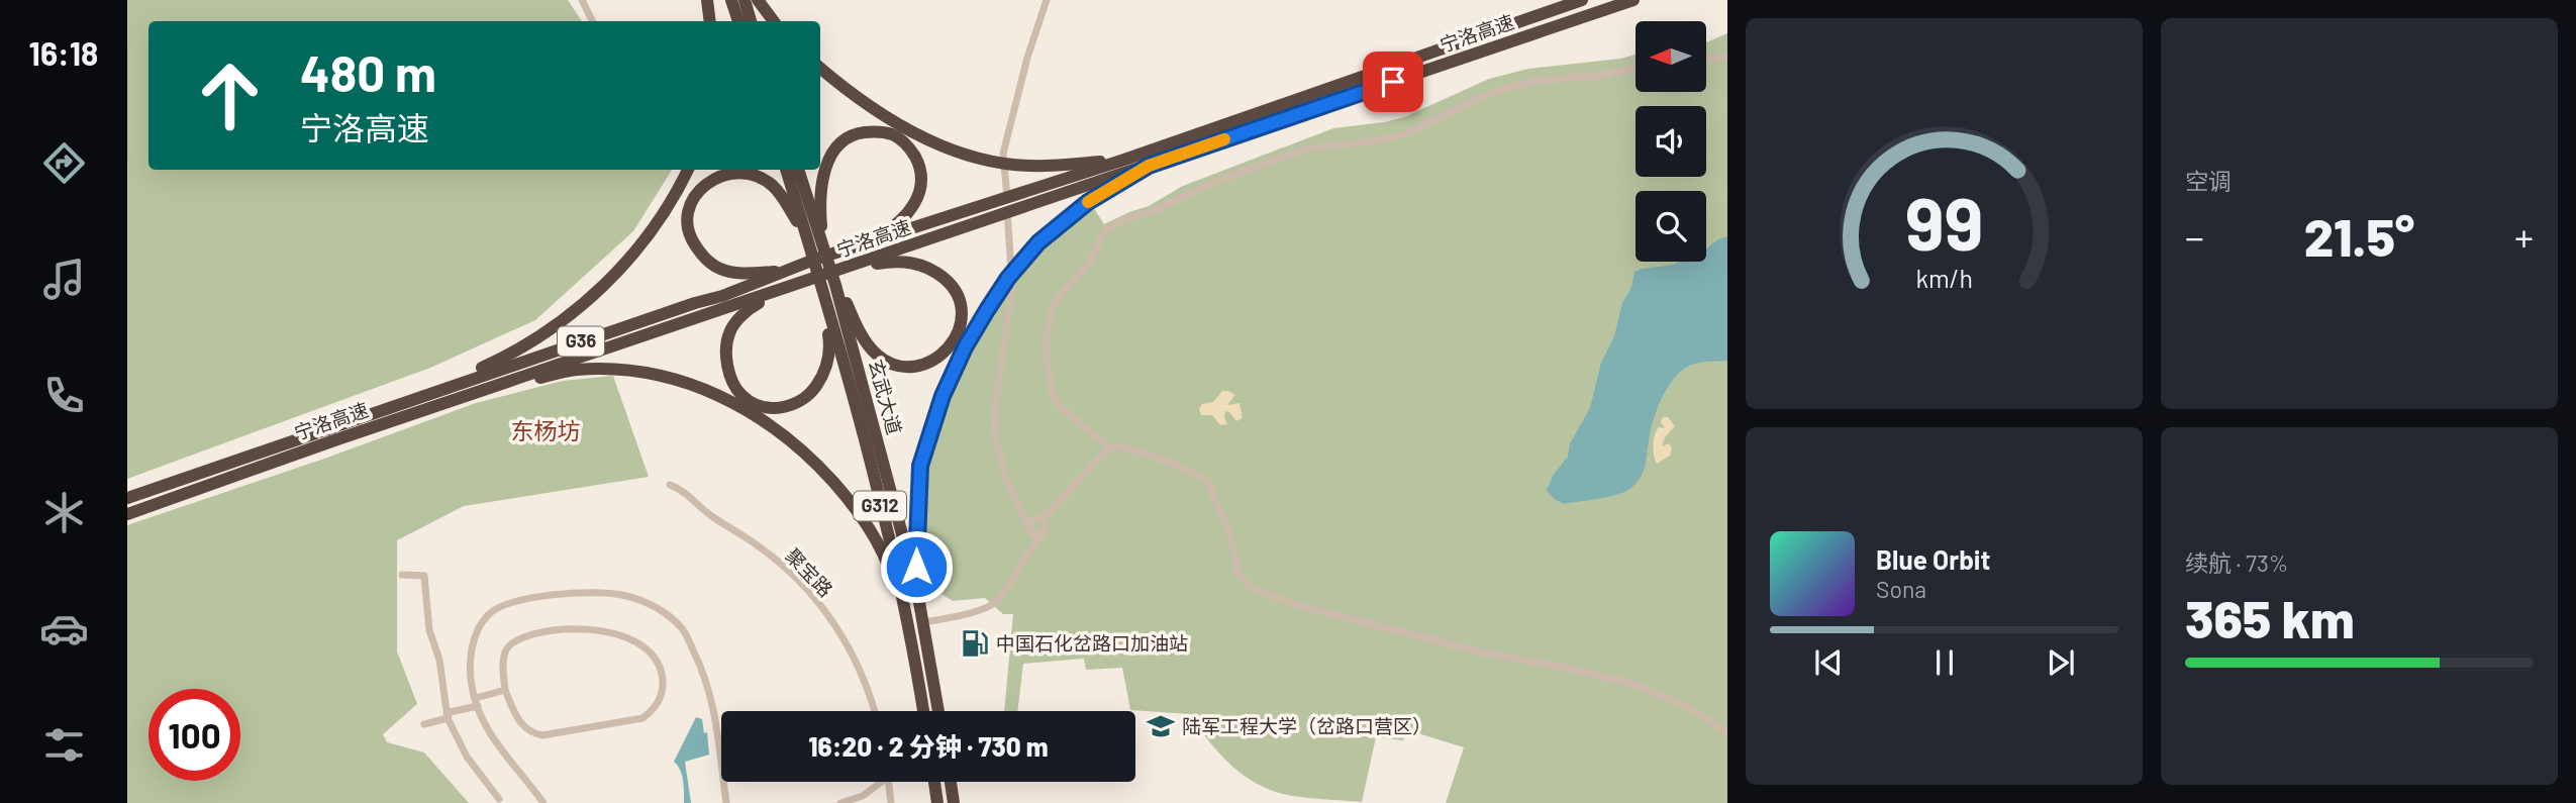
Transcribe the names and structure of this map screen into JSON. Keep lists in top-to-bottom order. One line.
{"streets":{"highway":["宁洛高速","G36","玄武大道","G312"],"street":["聚宝路"]},"districts":["东杨坊"],"places":{"fuel station":["中国石化岔路口加油站"],"school or university":["陆军工程大学（岔路口营区）"]},"north":"left","page":{"tabs":"16:18","tile":["空调",["续航 · 73%","365 km"]],"turn":["480 m","宁洛高速"],"heat":["−","21.5°","+"],"song":["Blue Orbit","Sona"],"limit":"100","trip":"16:20 · 2 分钟 · 730 m","gauge":["99","km/h"]}}
